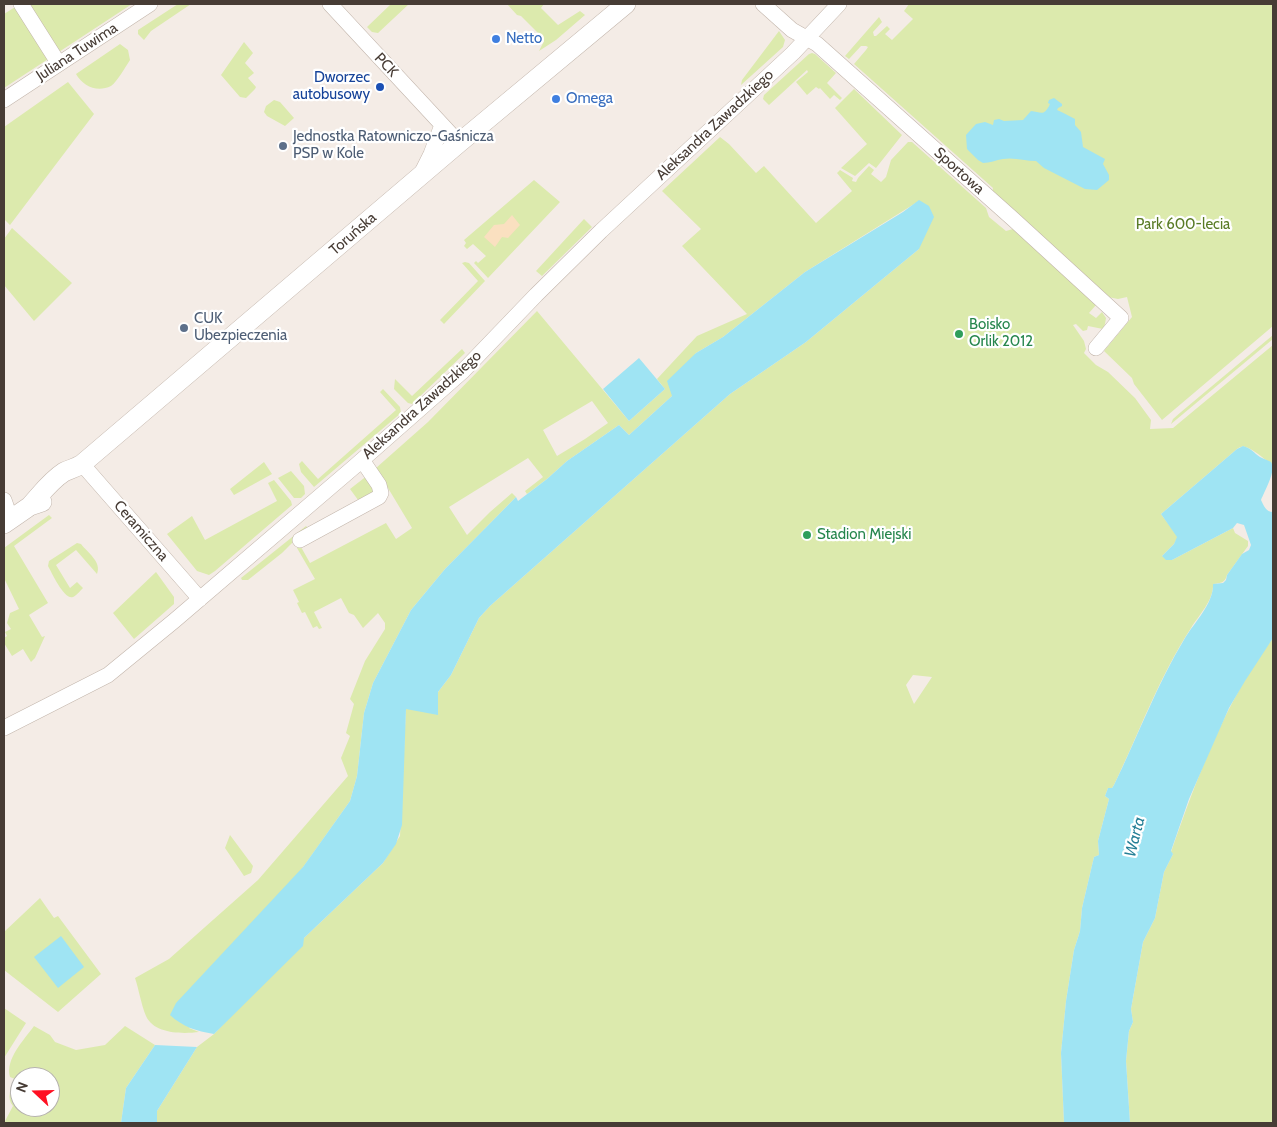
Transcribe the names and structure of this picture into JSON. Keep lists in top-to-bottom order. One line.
{"streets":{"street":["Juliana Tuwima","PCK","Aleksandra Zawadzkiego","Sportowa","Toruńska","Ceramiczna"]},"crossings":[["PCK","Toruńska"],["Aleksandra Zawadzkiego","Sportowa"],["Aleksandra Zawadzkiego","Ceramiczna"],["Toruńska","Ceramiczna"]],"water":["Warta"],"parks":["Park 600-lecia"],"places":["Netto","Dworzec autobusowy","Omega","Jednostka Ratowniczo-Gaśnicza PSP w Kole","CUK Ubezpieczenia","Boisko Orlik 2012","Stadion Miejski"],"north":"left"}
